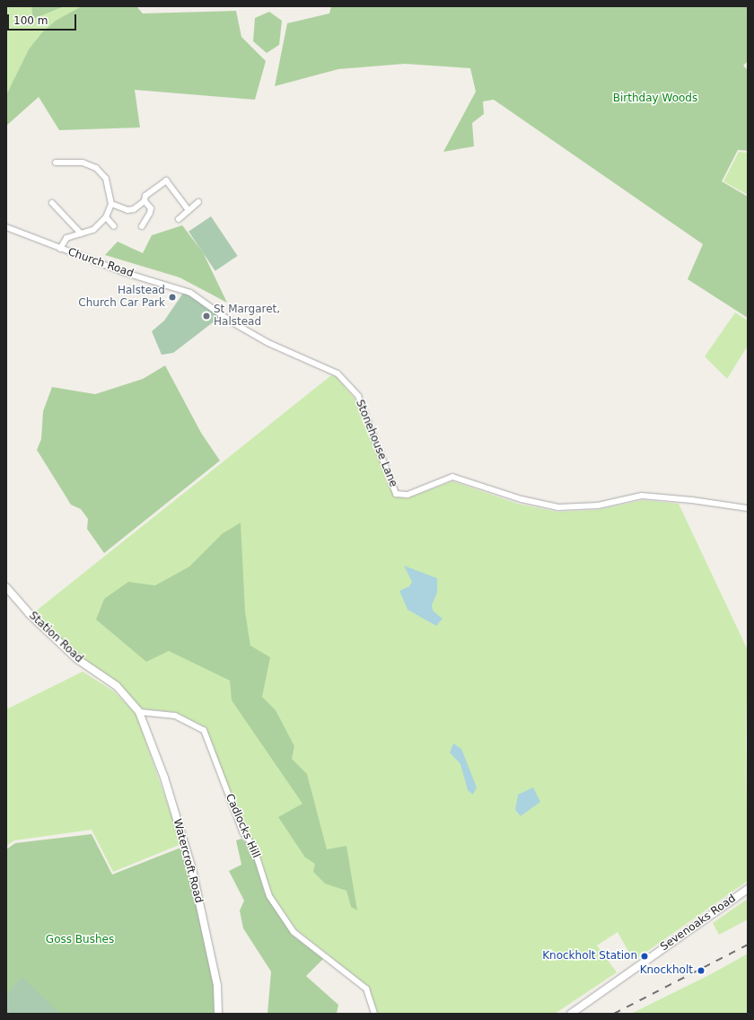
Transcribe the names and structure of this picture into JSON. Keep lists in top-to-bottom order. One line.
{"streets":{"street":["Church Road","Stonehouse Lane","Station Road","Cadlocks Hill","Watercroft Road","Sevenoaks Road"]},"crossings":[["Church Road","Stonehouse Lane"],["Station Road","Cadlocks Hill"],["Station Road","Watercroft Road"],["Cadlocks Hill","Watercroft Road"]],"parks":["Birthday Woods","Goss Bushes"],"places":["Halstead Church Car Park","St Margaret, Halstead","Knockholt Station","Knockholt"],"scale_bar":"100 m"}
